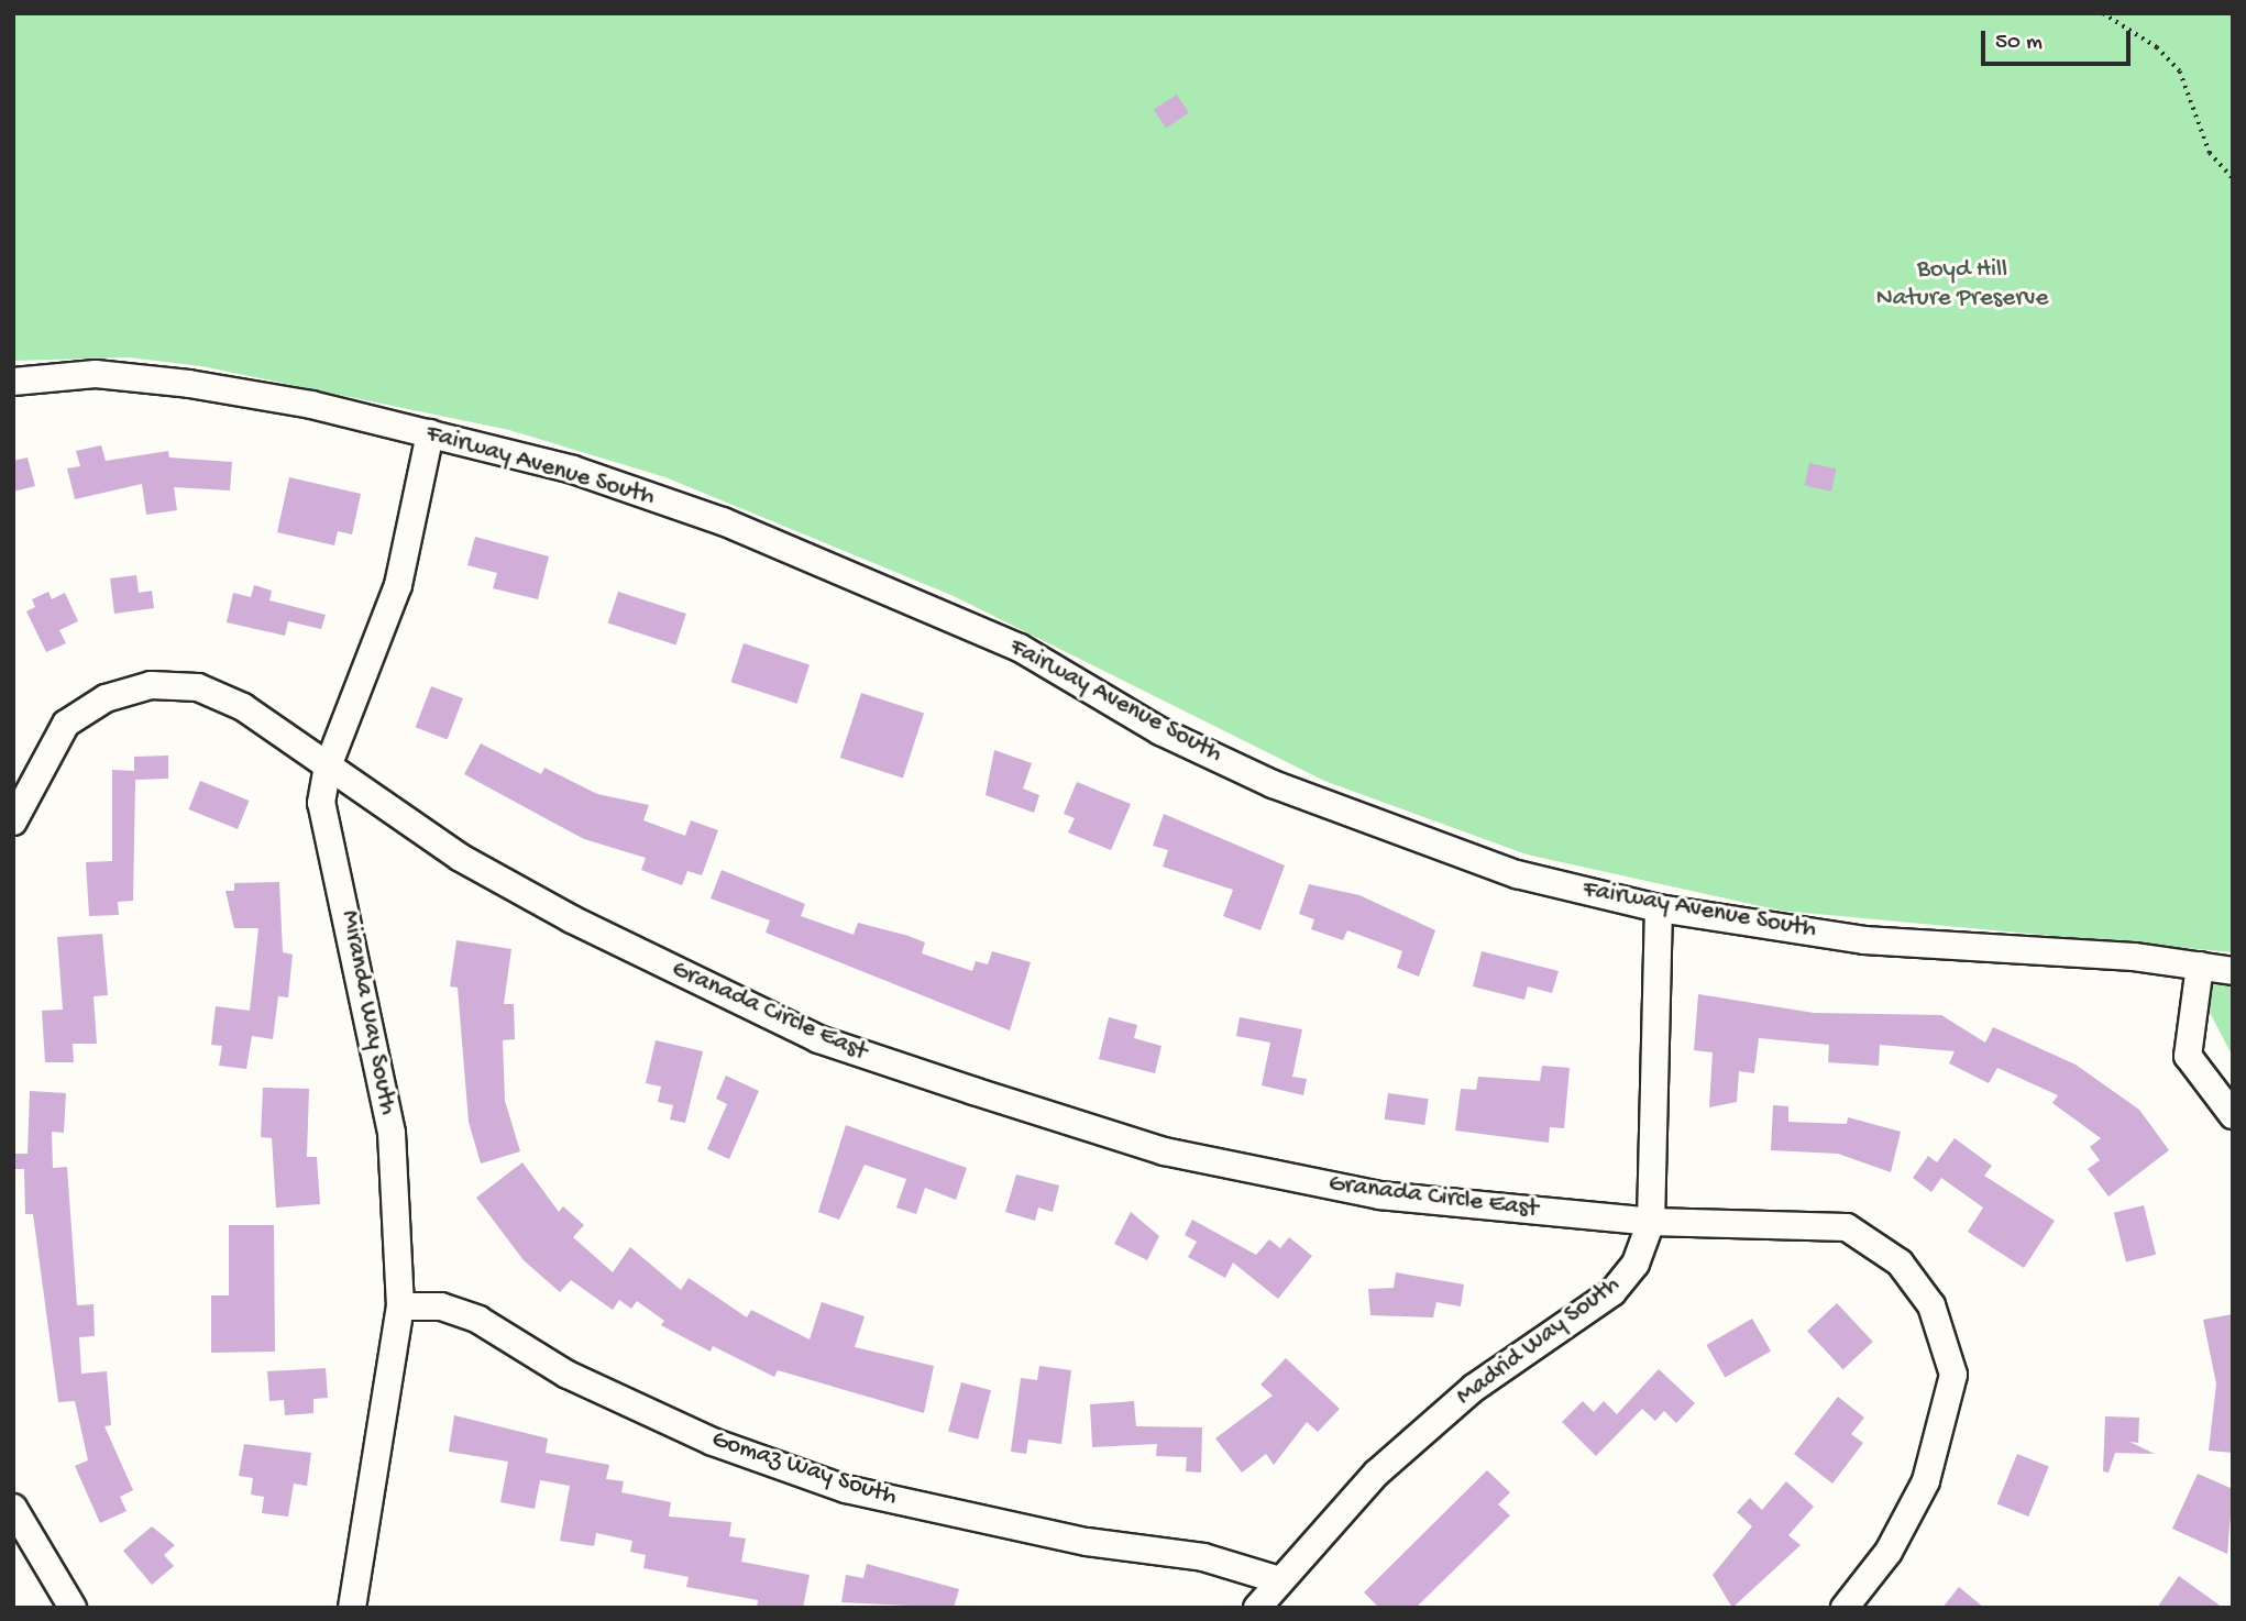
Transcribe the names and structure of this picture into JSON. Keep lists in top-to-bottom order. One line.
{"streets":{"street":["Fairway Avenue South","Granada Circle East","Miranda Way South","Madrid Way South","Gomaz Way South"]},"crossings":[["Fairway Avenue South","Miranda Way South"],["Fairway Avenue South","Madrid Way South"],["Granada Circle East","Miranda Way South"],["Granada Circle East","Madrid Way South"],["Miranda Way South","Gomaz Way South"],["Madrid Way South","Gomaz Way South"]],"parks":["Boyd Hill Nature Preserve"],"scale_bar":"50 m"}
